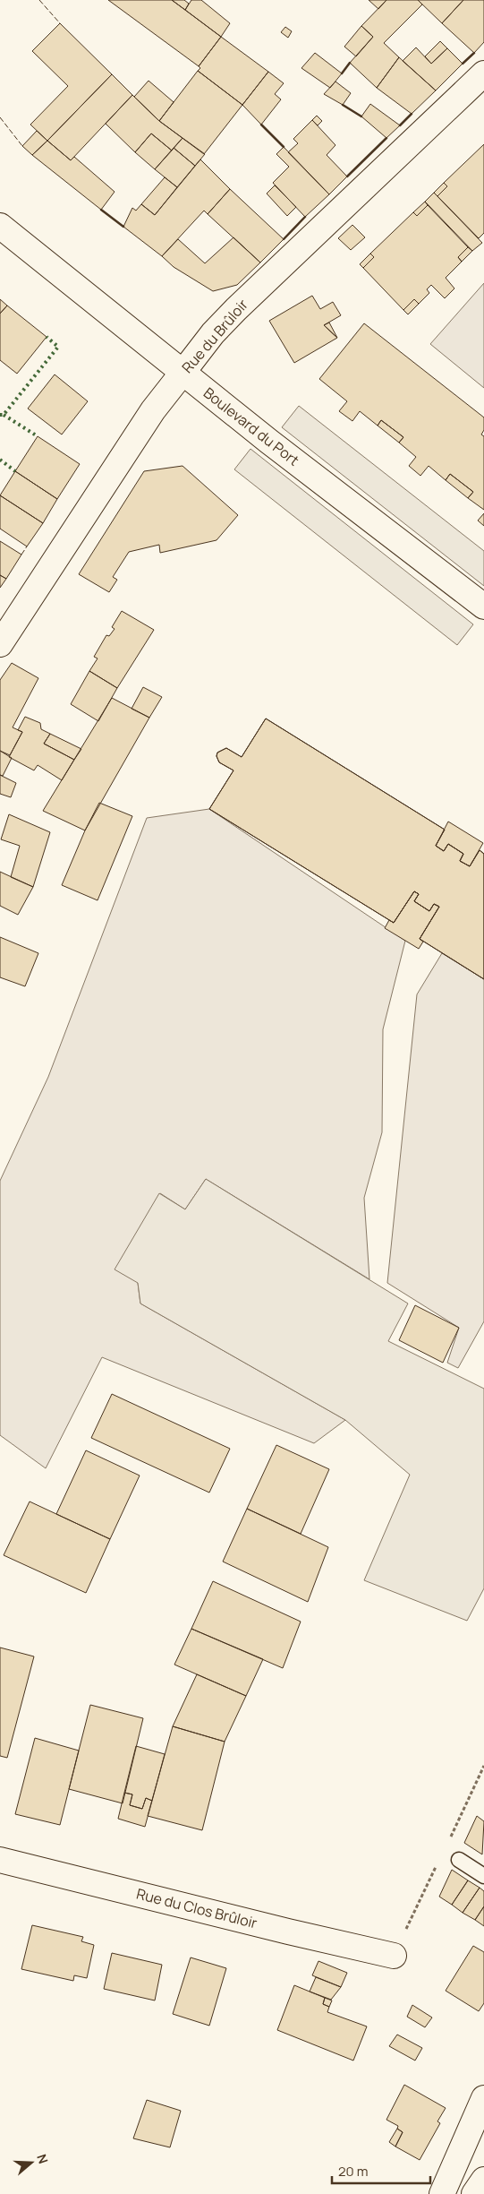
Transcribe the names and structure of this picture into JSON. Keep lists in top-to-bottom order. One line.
{"streets":{"street":["Rue du Brûloir","Boulevard du Port","Rue du Clos Brûloir"]},"crossings":[["Rue du Brûloir","Boulevard du Port"]],"scale_bar":"20 m","north":"right"}
